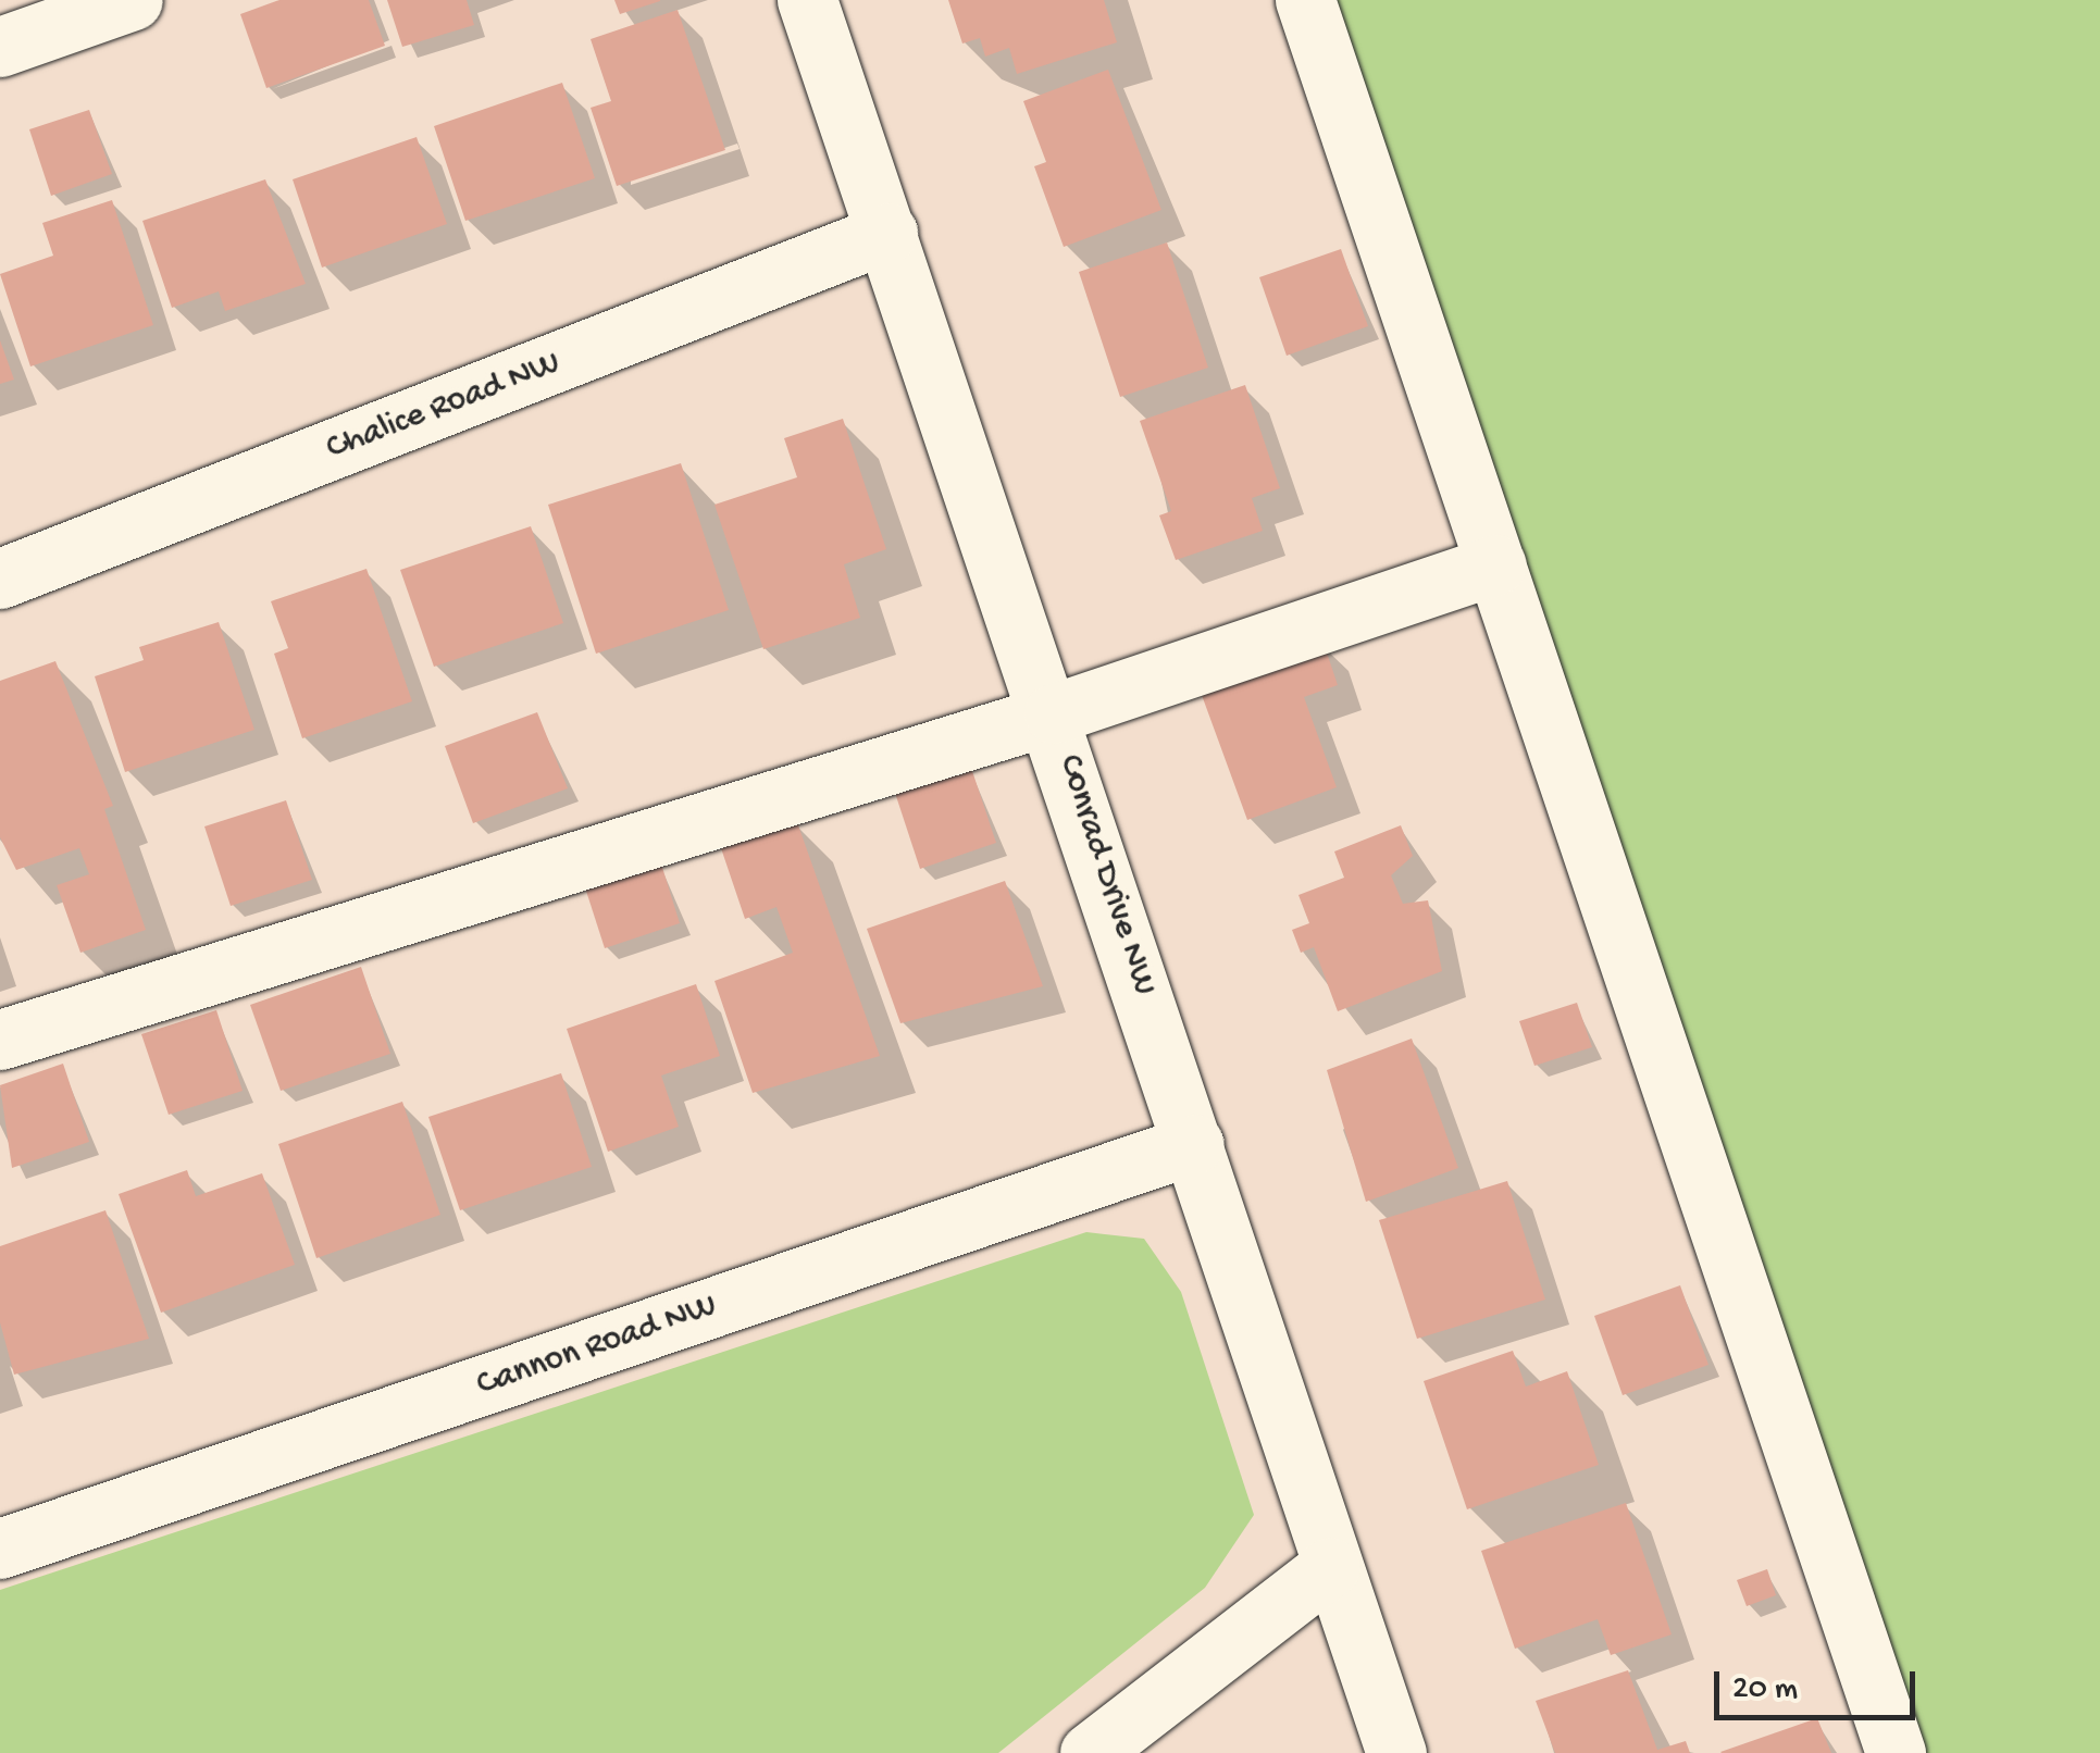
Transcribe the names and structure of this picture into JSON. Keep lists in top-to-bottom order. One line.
{"streets":{"street":["Chalice Road NW","Conrad Drive NW","Cannon Road NW"]},"crossings":[["Chalice Road NW","Conrad Drive NW"],["Conrad Drive NW","Cannon Road NW"]],"scale_bar":"20 m"}
